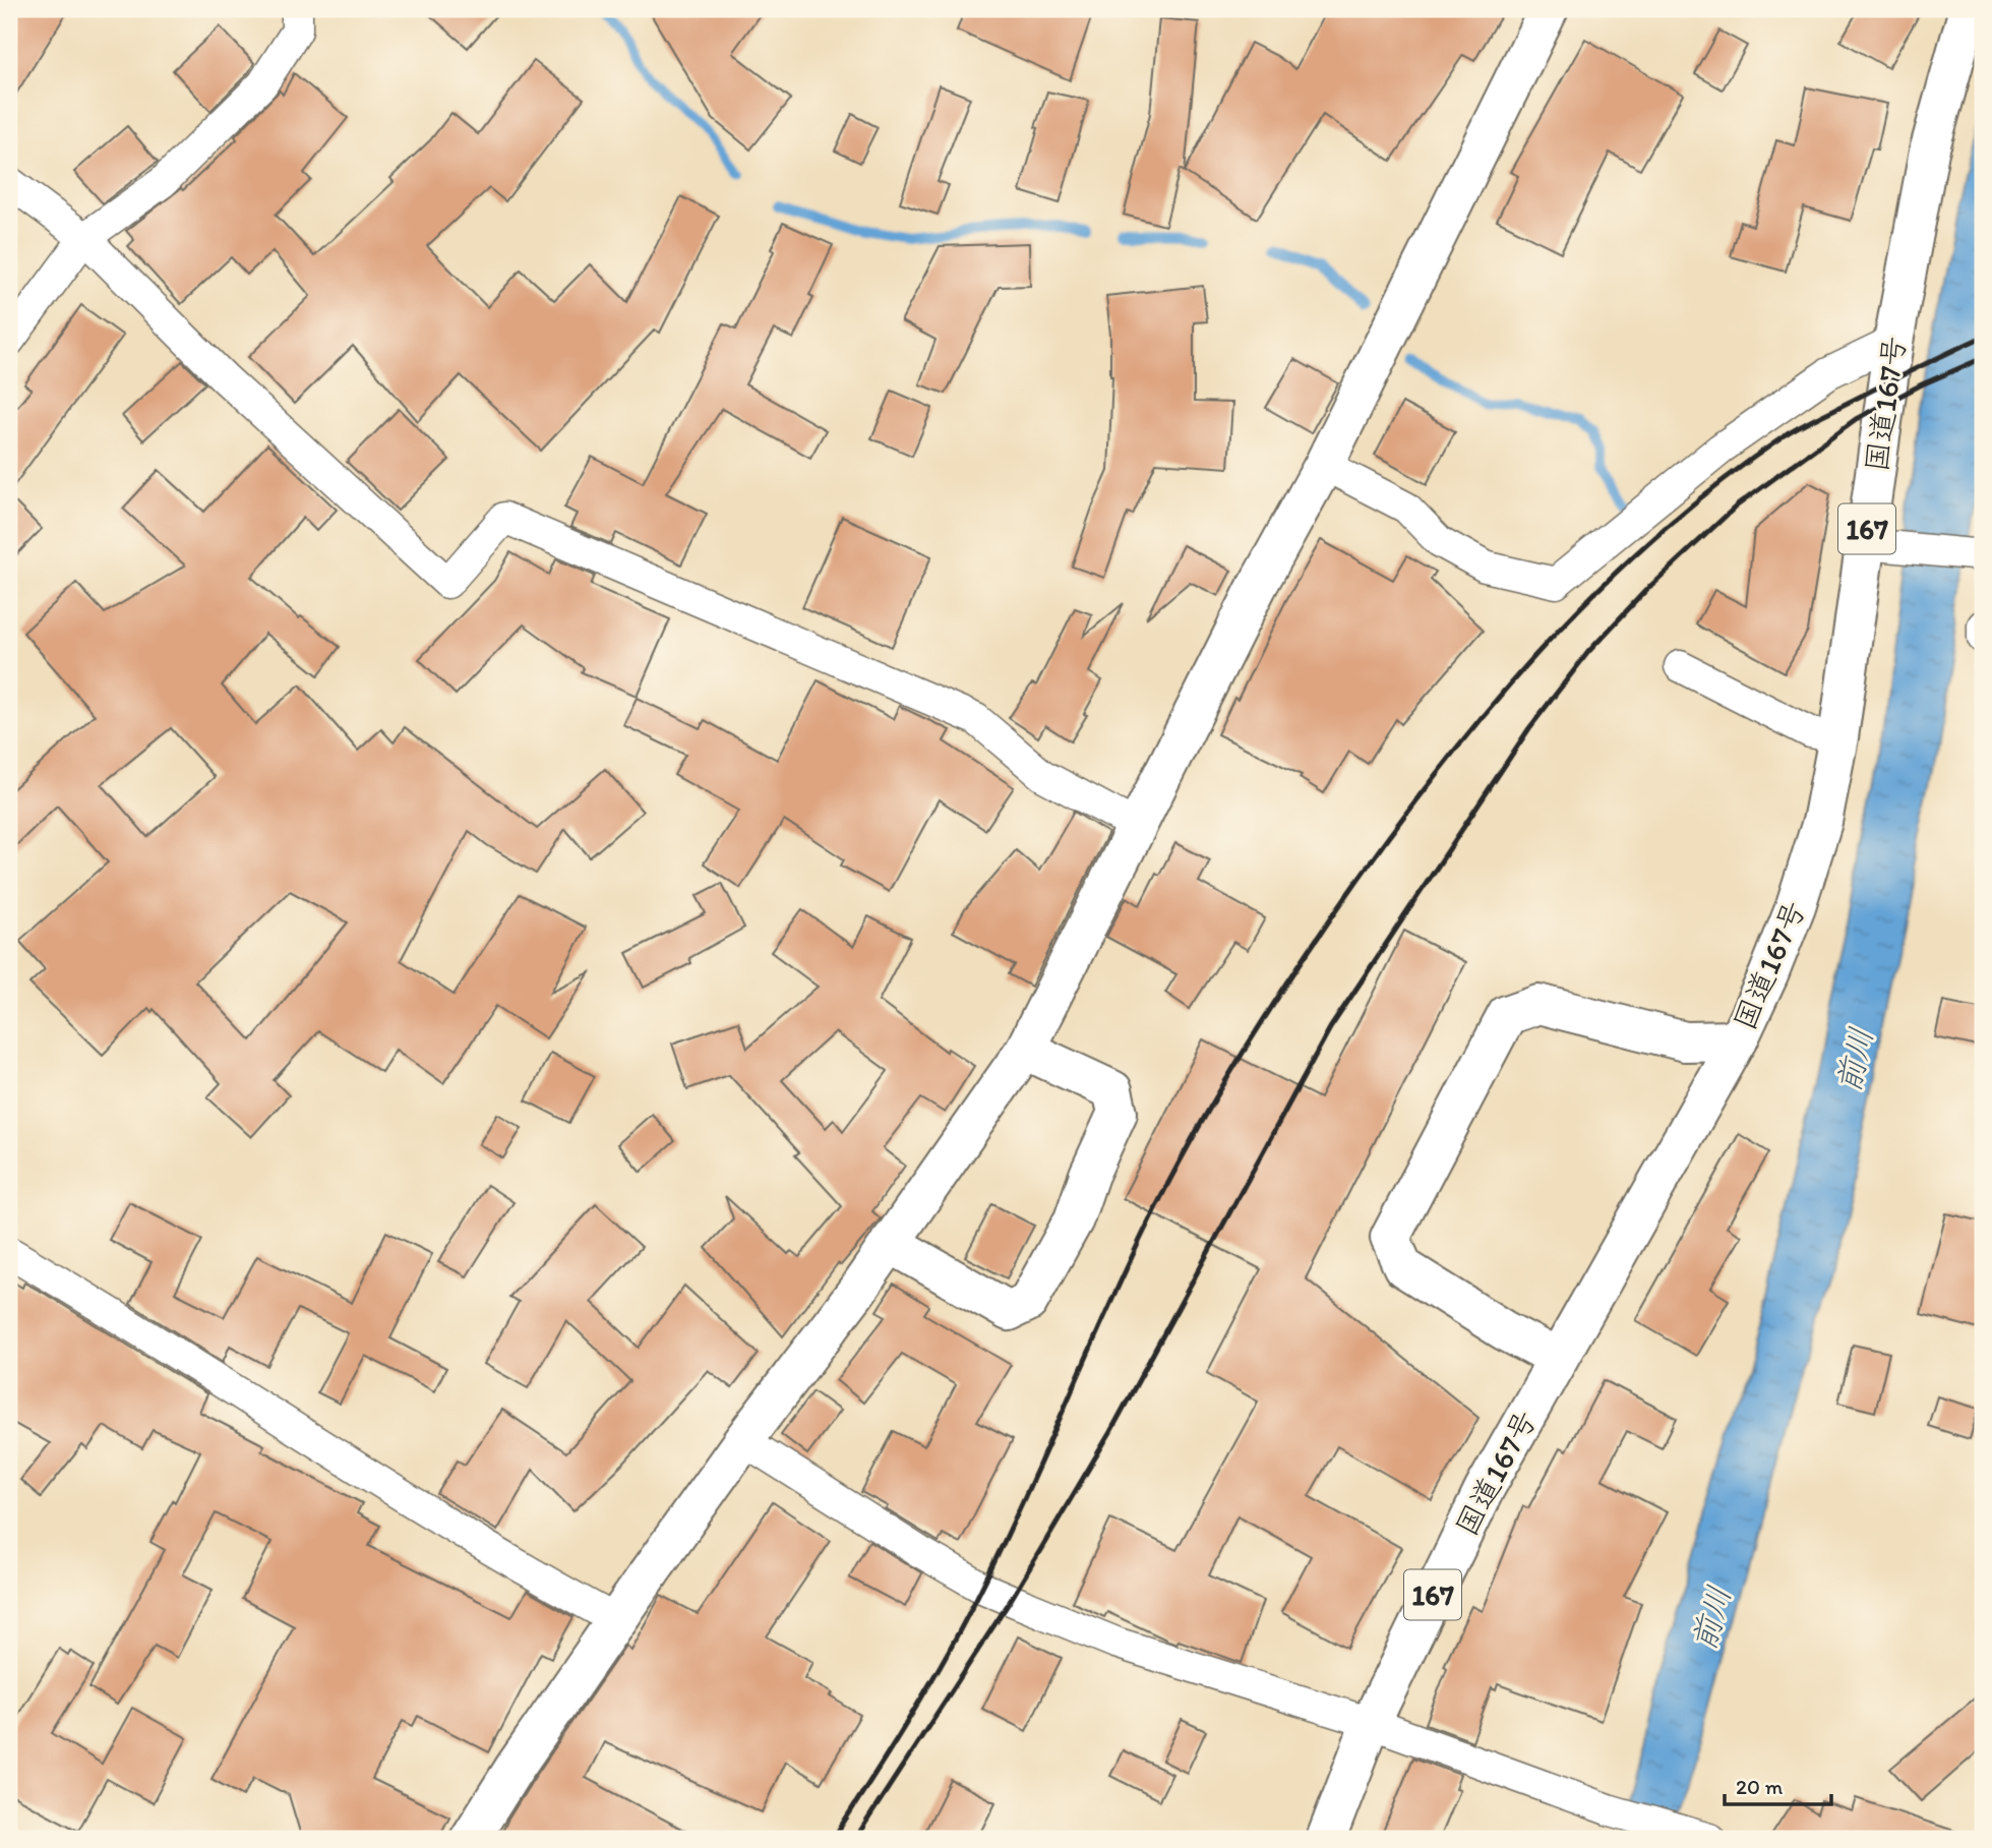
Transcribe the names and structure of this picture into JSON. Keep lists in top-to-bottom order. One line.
{"streets":{"main road":["国道167号","167"]},"water":["前川"],"scale_bar":"20 m"}
